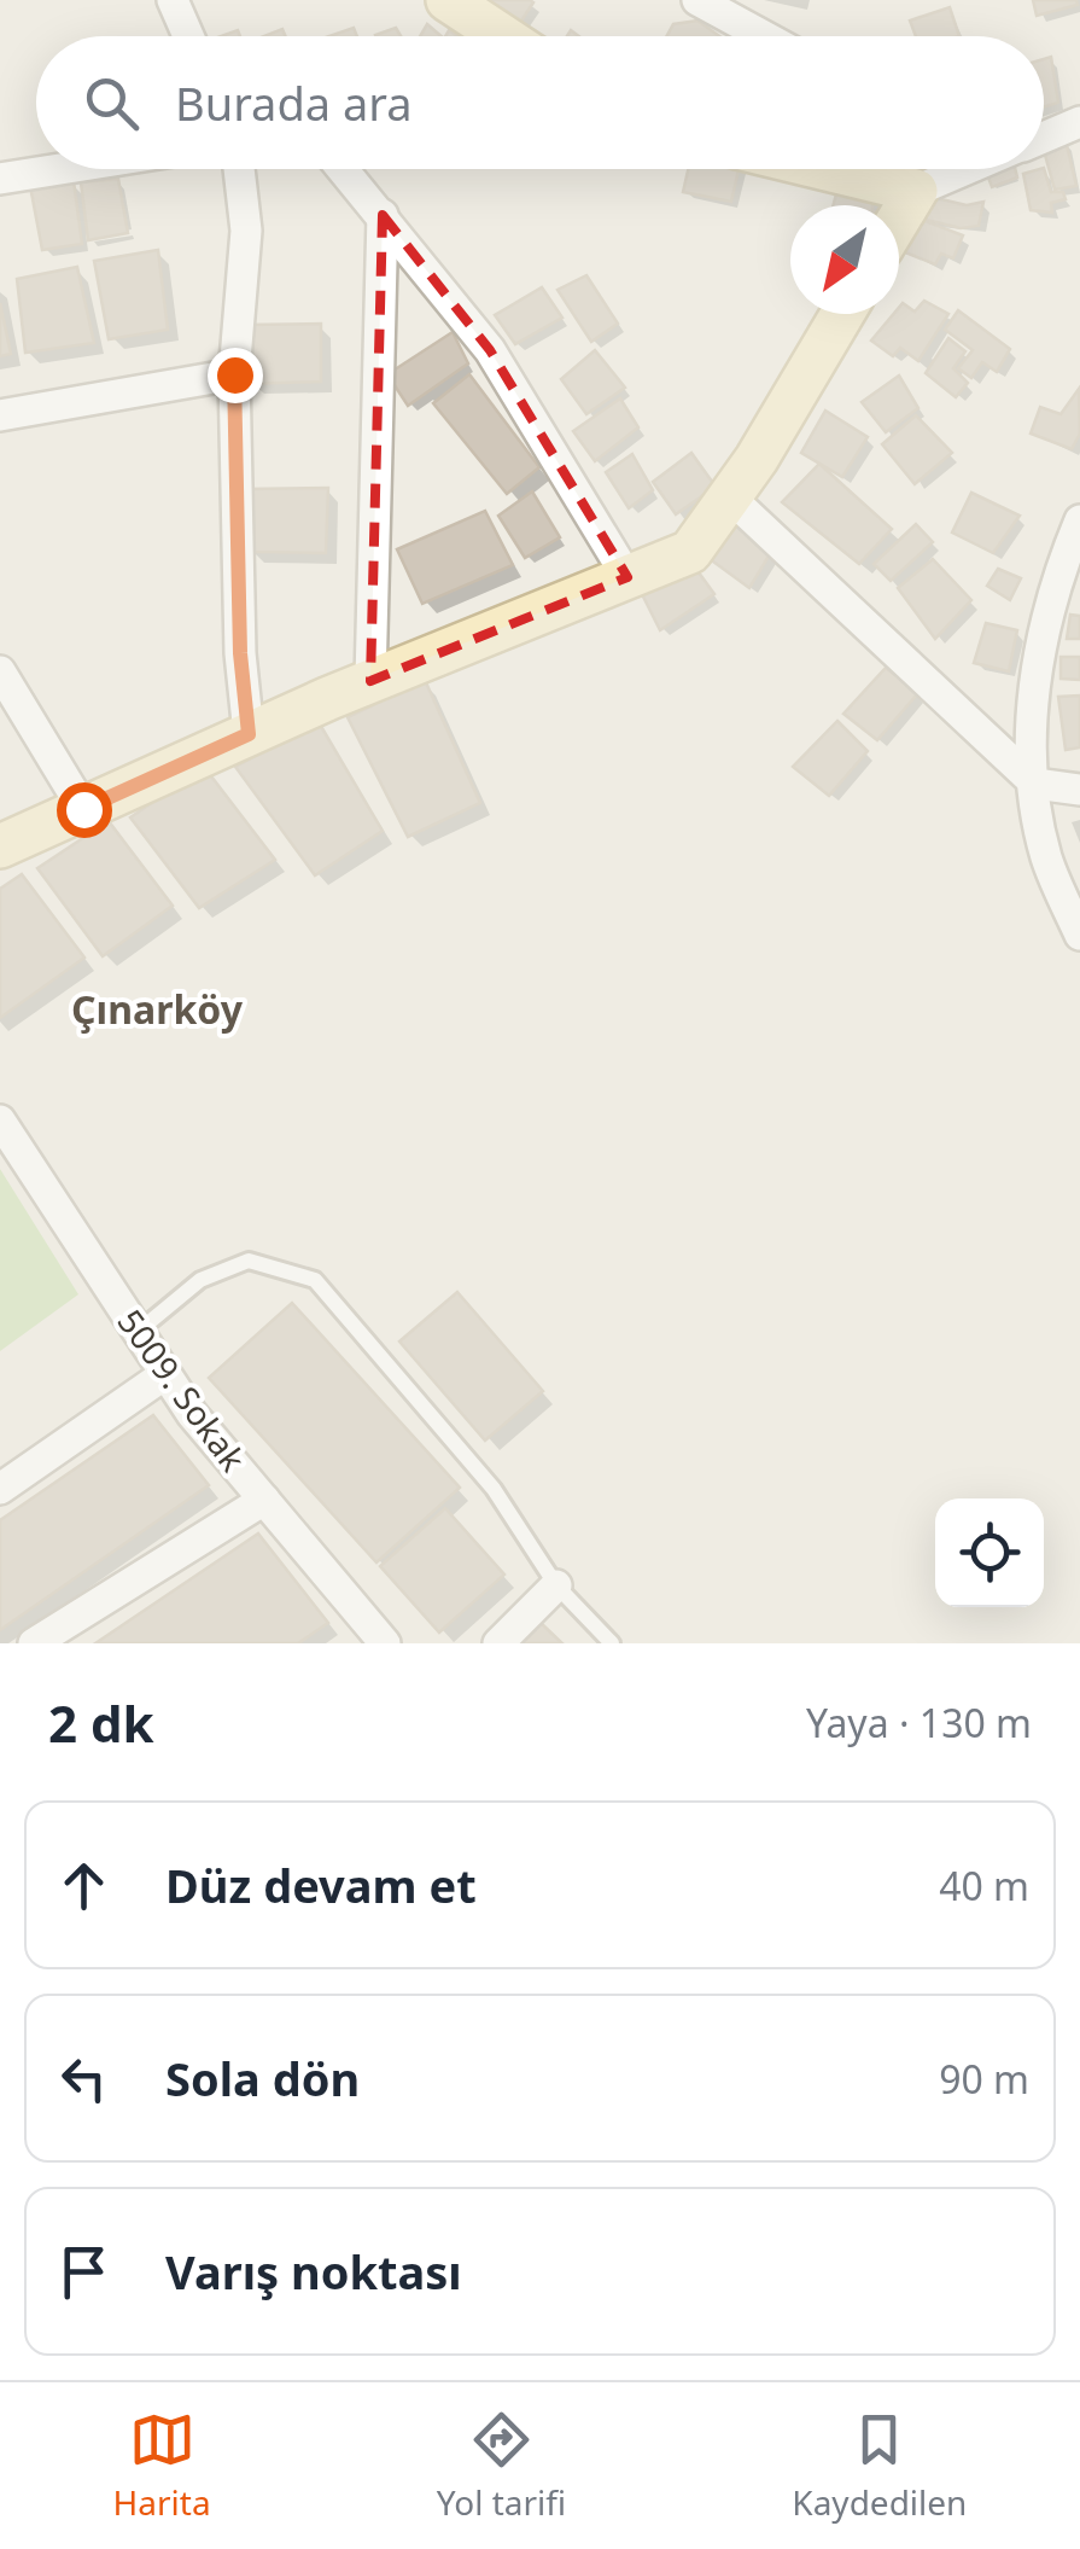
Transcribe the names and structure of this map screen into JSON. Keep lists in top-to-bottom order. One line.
{"streets":{"street":["5009. Sokak"]},"districts":["Çınarköy"],"north":"bottom left","page":{"search":"Burada ara","heading":["2 dk","Yaya · 130 m"],"list":[["Düz devam et","40 m"],["Sola dön","90 m"],"Varış noktası"],"nav":["Harita","Yol tarifi","Kaydedilen"]}}
